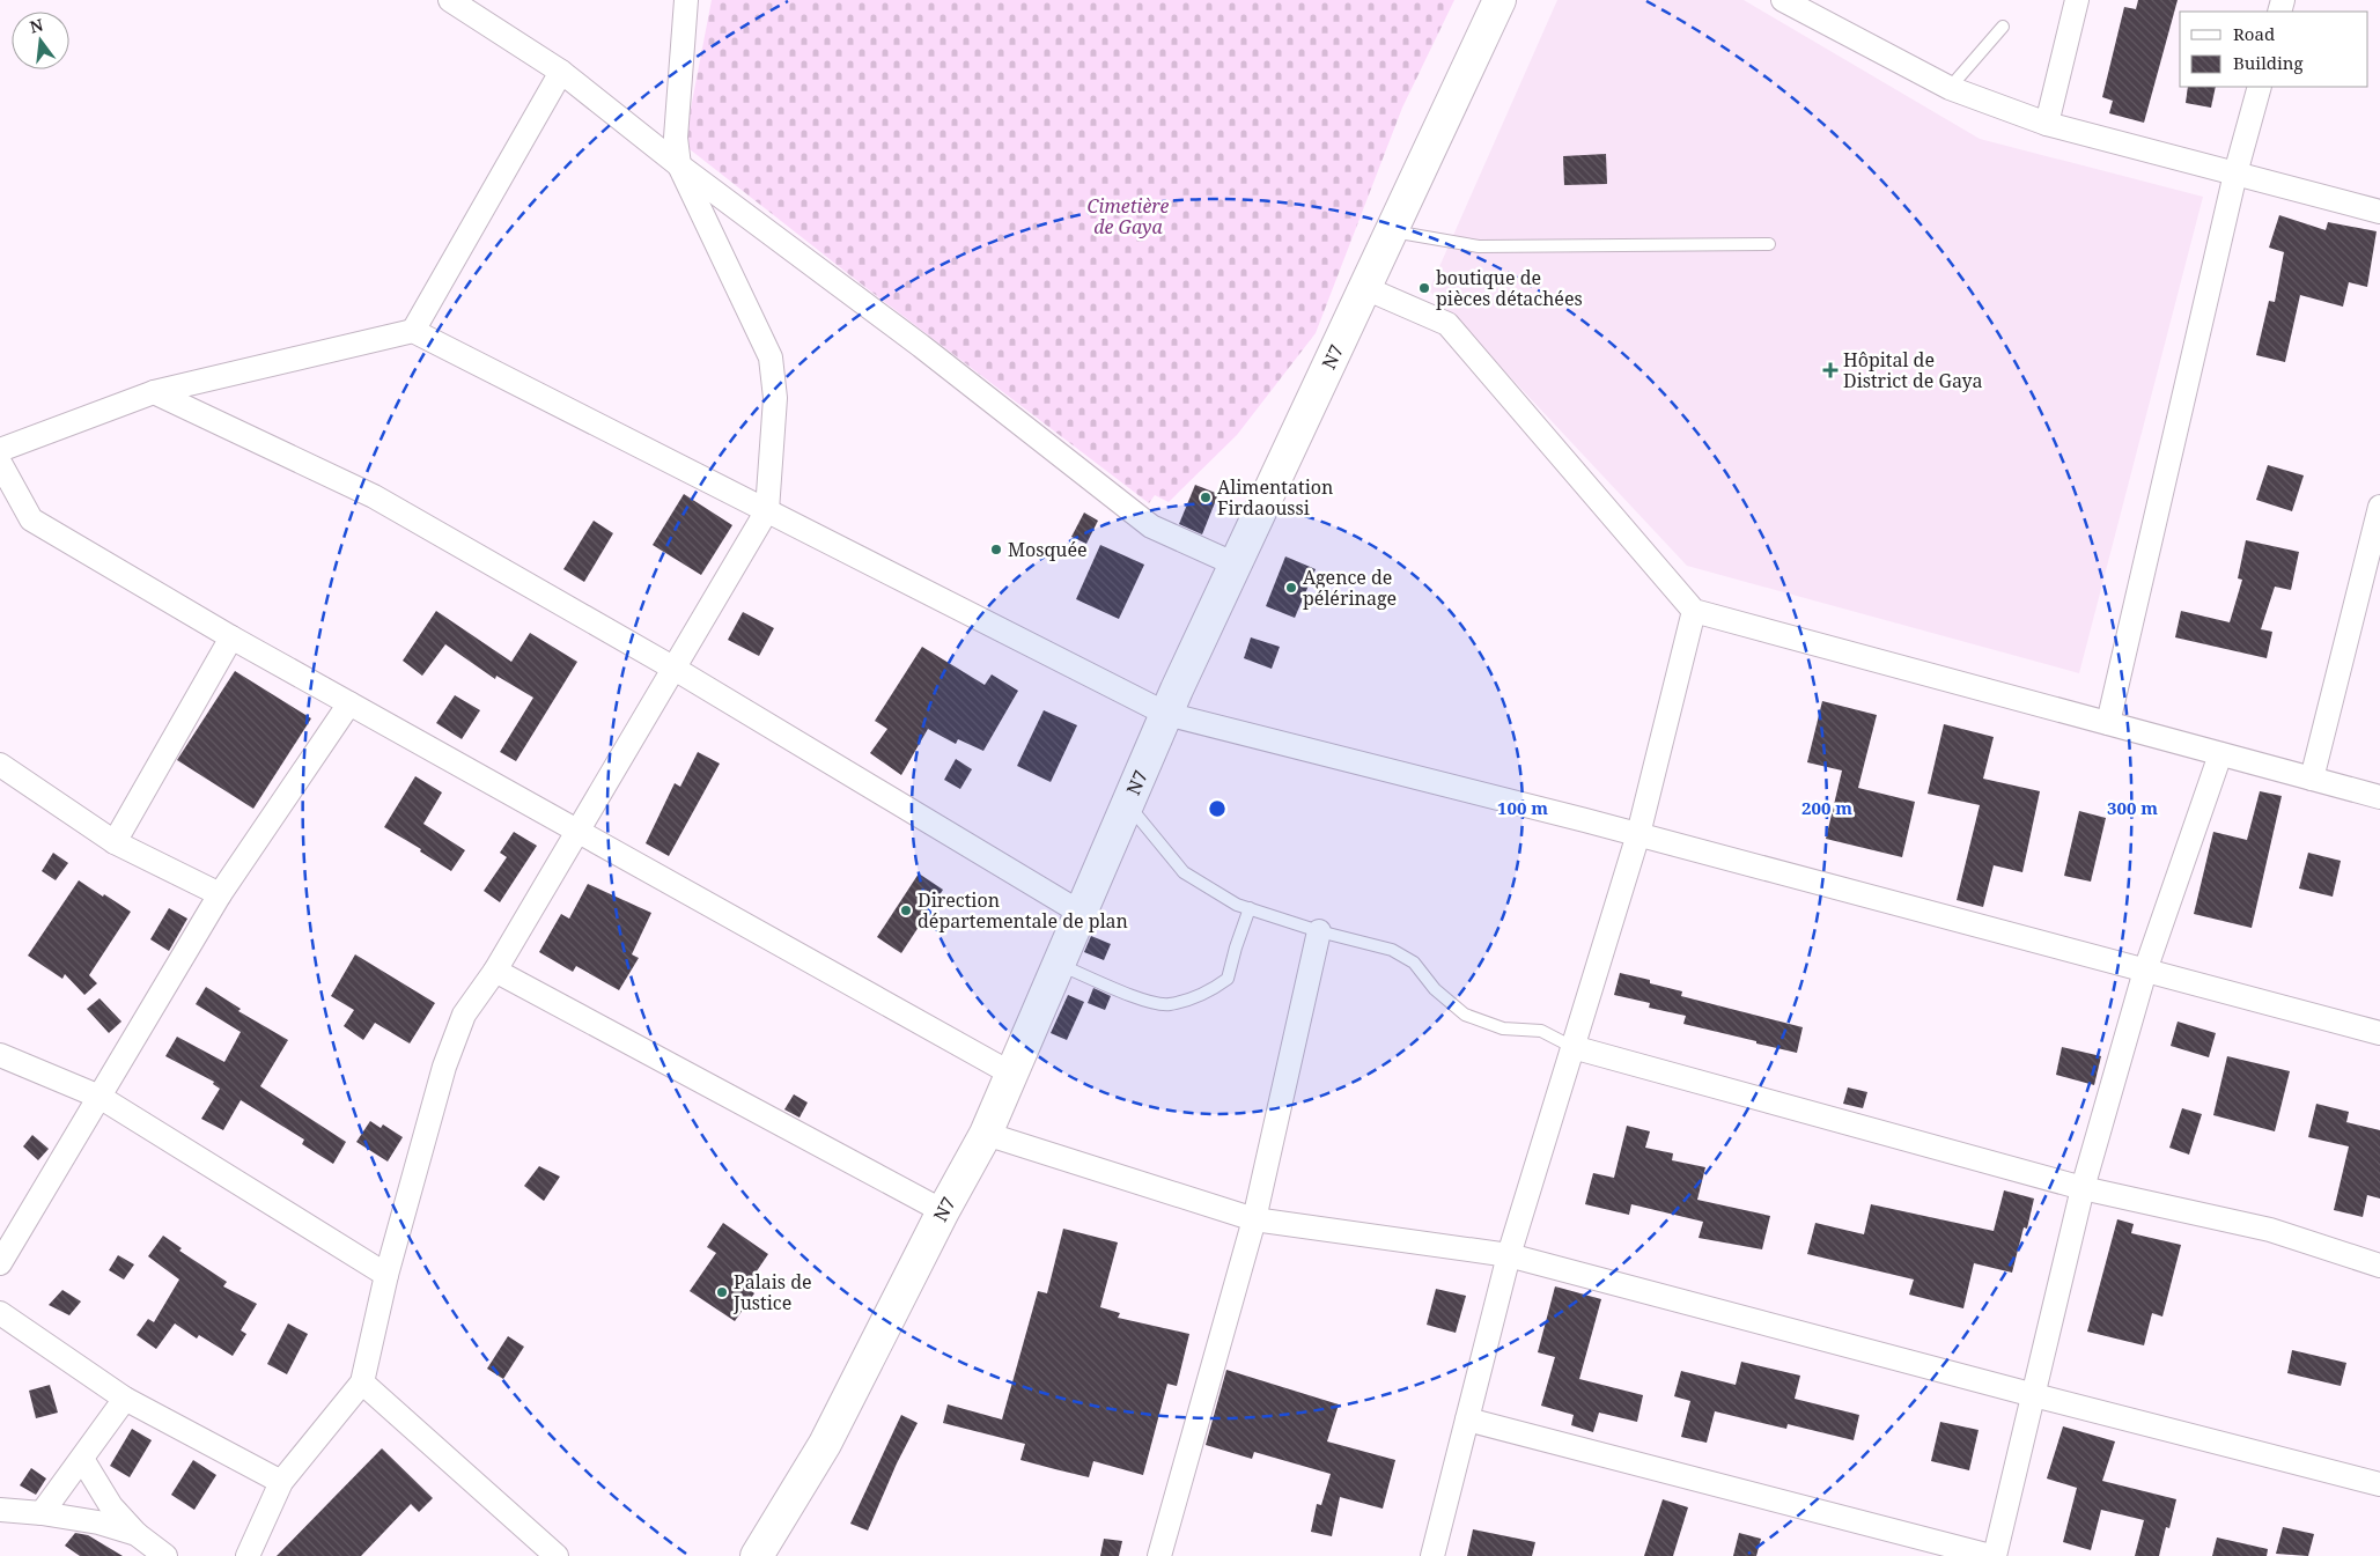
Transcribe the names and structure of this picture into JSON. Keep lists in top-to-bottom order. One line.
{"streets":{"main road":["N7"]},"parks":["Cimetière de Gaya"],"places":{"other":["boutique de pièces détachées","Alimentation Firdaoussi","Mosquée","Agence de pélérinage","Direction départementale de plan","Palais de Justice"],"health":["Hôpital de District de Gaya"]},"legend":["Road","Building"],"north":"top","rings":["100 m","200 m","300 m"]}
